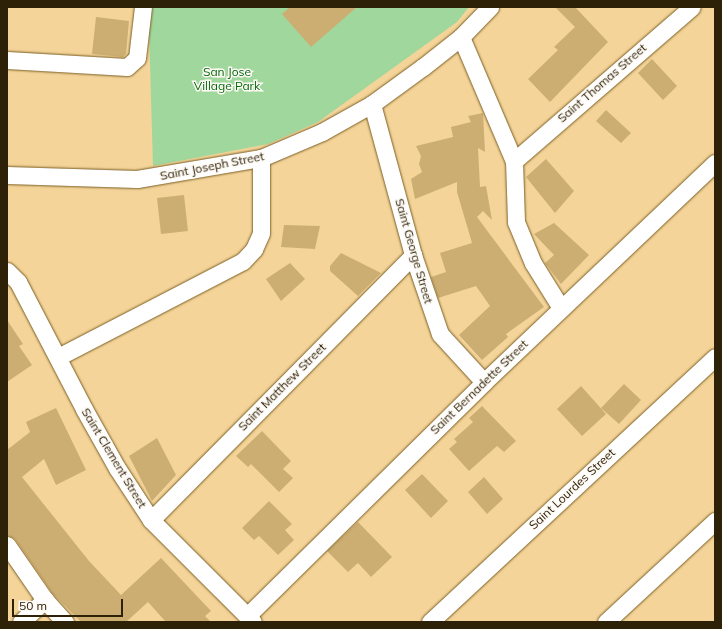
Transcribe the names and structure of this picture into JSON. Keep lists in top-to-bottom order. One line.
{"streets":{"street":["Saint Thomas Street","Saint Joseph Street","Saint George Street","Saint Matthew Street","Saint Bernadette Street","Saint Clement Street","Saint Lourdes Street"]},"crossings":[["Saint Joseph Street","Saint George Street"],["Saint George Street","Saint Matthew Street"],["Saint George Street","Saint Bernadette Street"],["Saint Matthew Street","Saint Clement Street"],["Saint Bernadette Street","Saint Clement Street"]],"parks":["San Jose Village Park"],"scale_bar":"50 m"}
